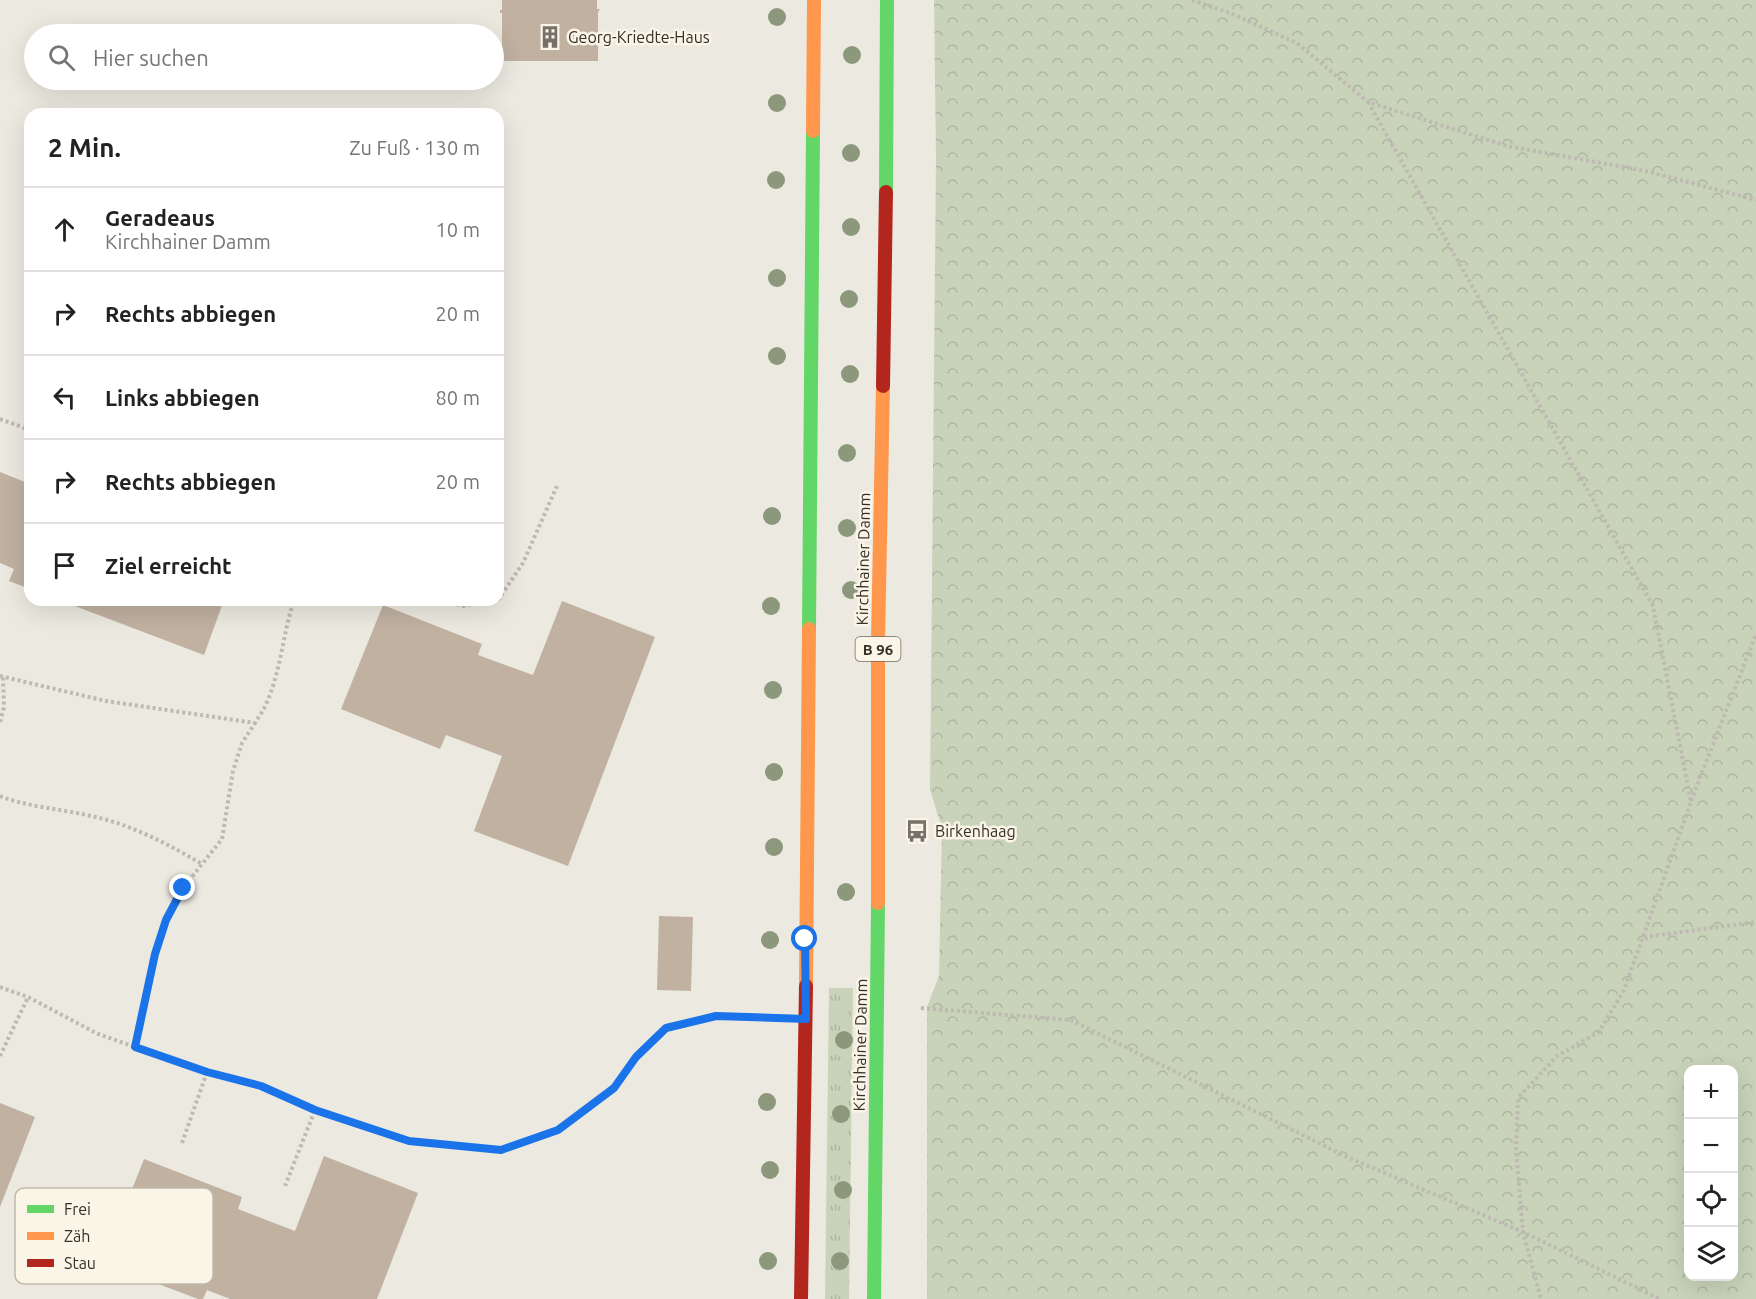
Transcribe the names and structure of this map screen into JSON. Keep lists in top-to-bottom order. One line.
{"streets":{"main road":["Kirchhainer Damm","B 96"]},"places":{"building":["Georg-Kriedte-Haus"],"bus stop":["Birkenhaag"]},"legend":["Frei","Zäh","Stau"],"page":{"search":"Hier suchen","heading":["2 Min.","Zu Fuß · 130 m"],"list":[["Geradeaus","Kirchhainer Damm","10 m"],["Rechts abbiegen","20 m"],["Links abbiegen","80 m"],["Rechts abbiegen","20 m"],"Ziel erreicht"],"map_buttons":["+","−"]}}
